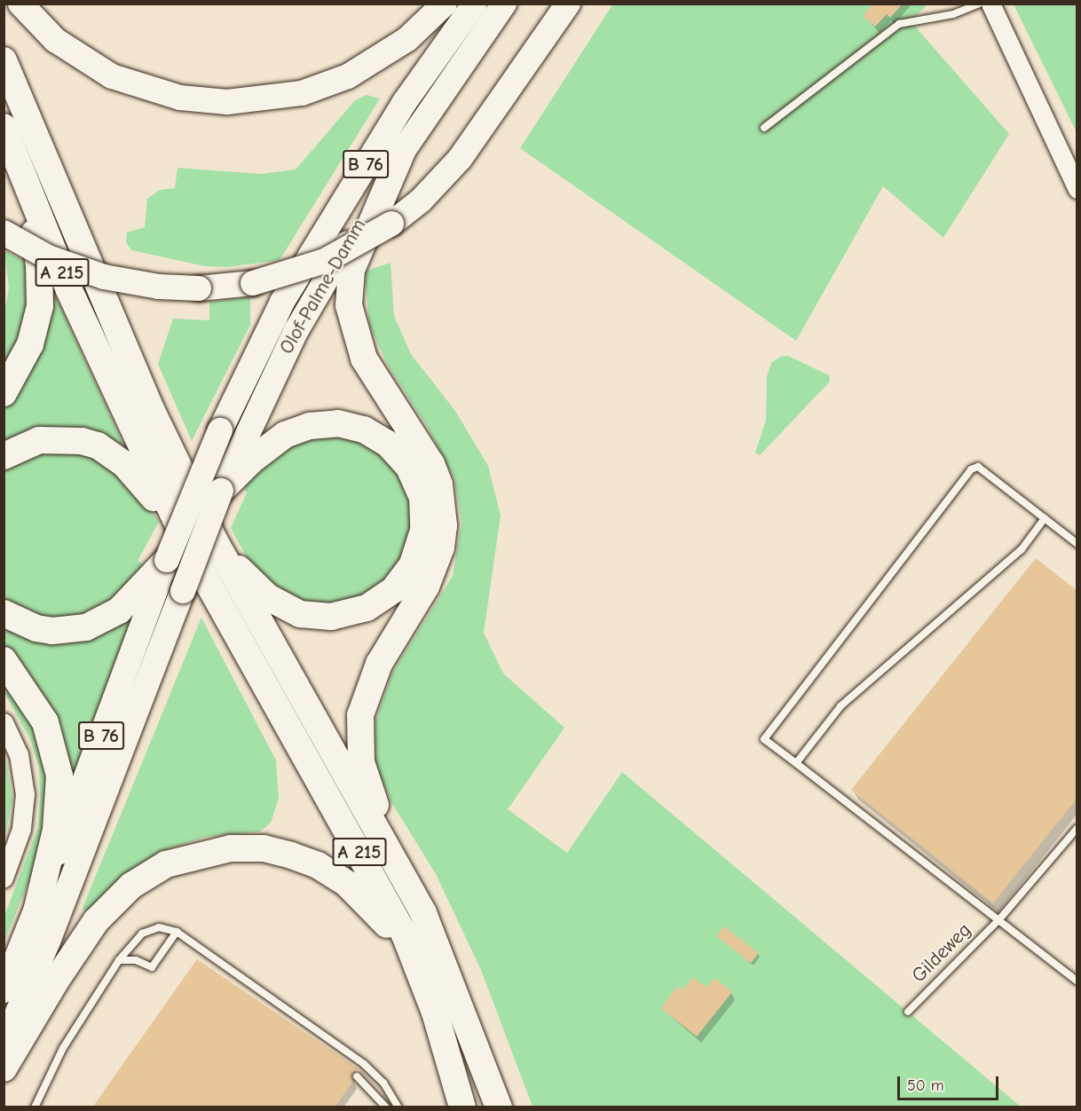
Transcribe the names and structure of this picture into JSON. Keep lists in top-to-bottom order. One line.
{"streets":{"highway":["B 76","A 215","Olof-Palme-Damm"],"lane":["Gildeweg"]},"crossings":[["B 76","Olof-Palme-Damm"]],"scale_bar":"50 m"}
